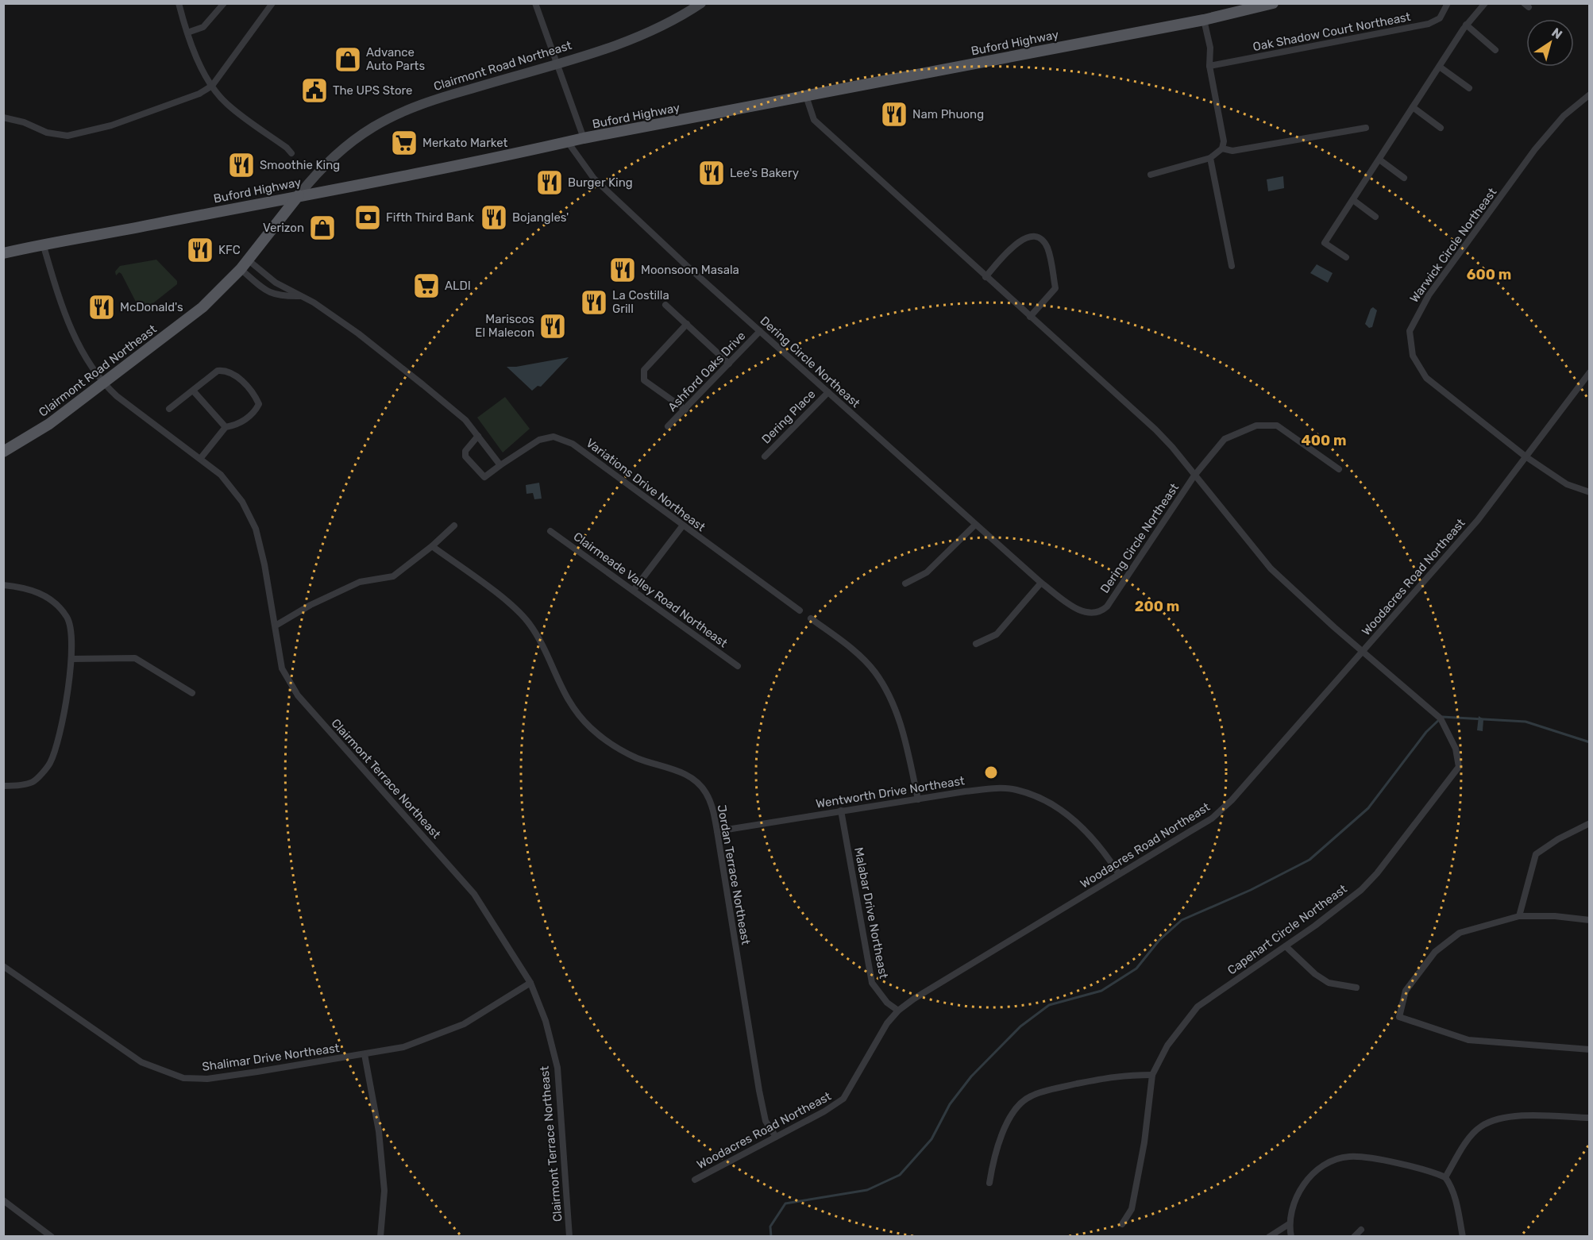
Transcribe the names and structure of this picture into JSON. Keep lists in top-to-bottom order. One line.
{"streets":{"main road":["Buford Highway","Clairmont Road Northeast"],"street":["Oak Shadow Court Northeast","Warwick Circle Northeast","Dering Circle Northeast","Ashford Oaks Drive","Dering Place","Variations Drive Northeast","Woodacres Road Northeast","Clairmeade Valley Road Northeast","Clairmont Terrace Northeast","Wentworth Drive Northeast","Jordan Terrace Northeast","Malabar Drive Northeast","Capehart Circle Northeast","Shalimar Drive Northeast"]},"crossings":[["Buford Highway","Clairmont Road Northeast"],["Buford Highway","Dering Circle Northeast"],["Buford Highway","Clairmont Terrace Northeast"],["Clairmont Road Northeast","Clairmont Terrace Northeast"],["Warwick Circle Northeast","Woodacres Road Northeast"],["Dering Circle Northeast","Ashford Oaks Drive"],["Dering Circle Northeast","Dering Place"],["Dering Circle Northeast","Capehart Circle Northeast"],["Woodacres Road Northeast","Wentworth Drive Northeast"],["Woodacres Road Northeast","Jordan Terrace Northeast"],["Woodacres Road Northeast","Malabar Drive Northeast"],["Woodacres Road Northeast","Capehart Circle Northeast"],["Clairmont Terrace Northeast","Shalimar Drive Northeast"],["Wentworth Drive Northeast","Jordan Terrace Northeast"],["Wentworth Drive Northeast","Malabar Drive Northeast"]],"places":{"shop":["Advance Auto Parts","Verizon"],"public building":["The UPS Store"],"restaurant":["Nam Phuong","Smoothie King","Lee's Bakery","Burger King","Bojangles'","KFC","Moonsoon Masala","La Costilla Grill","McDonald's","Mariscos El Malecon"],"supermarket":["Merkato Market","ALDI"],"bank":["Fifth Third Bank"]},"north":"top right","rings":["600 m","400 m","200 m"]}
